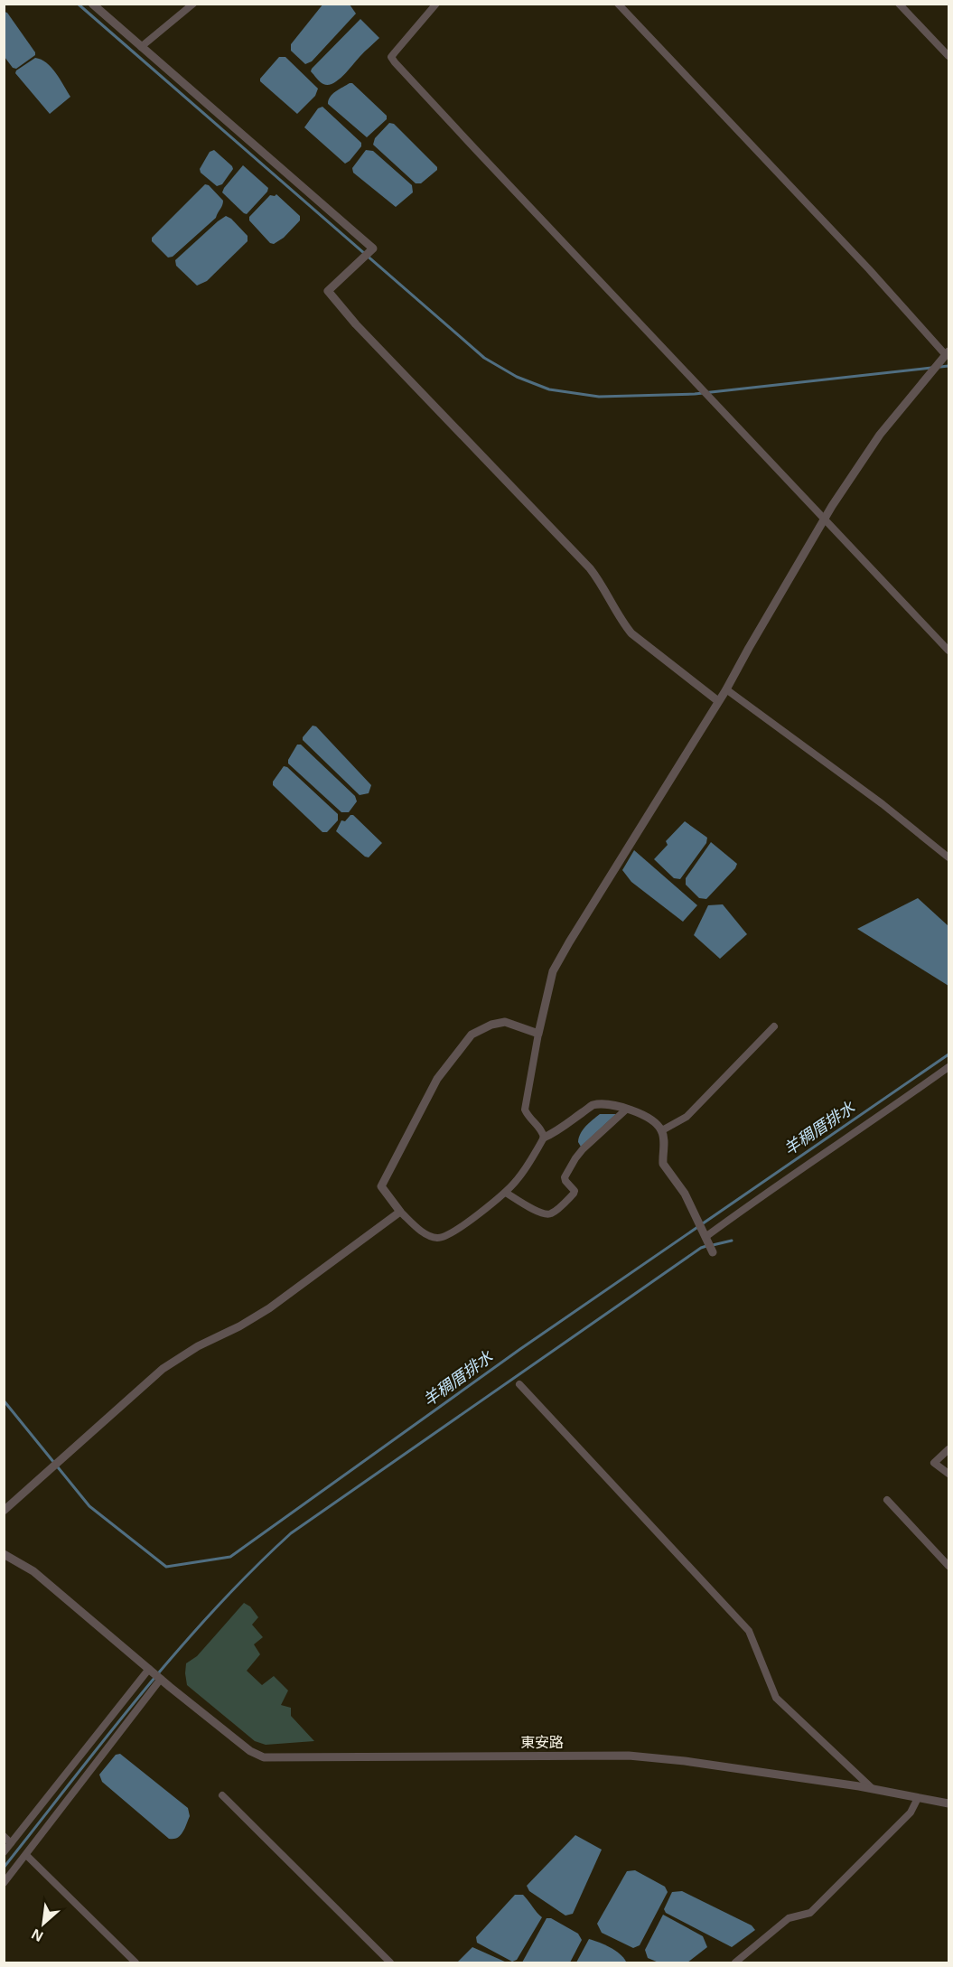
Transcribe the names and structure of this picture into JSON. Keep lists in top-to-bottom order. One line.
{"streets":{"street":["東安路"]},"water":["羊稠厝排水"],"north":"bottom left"}
